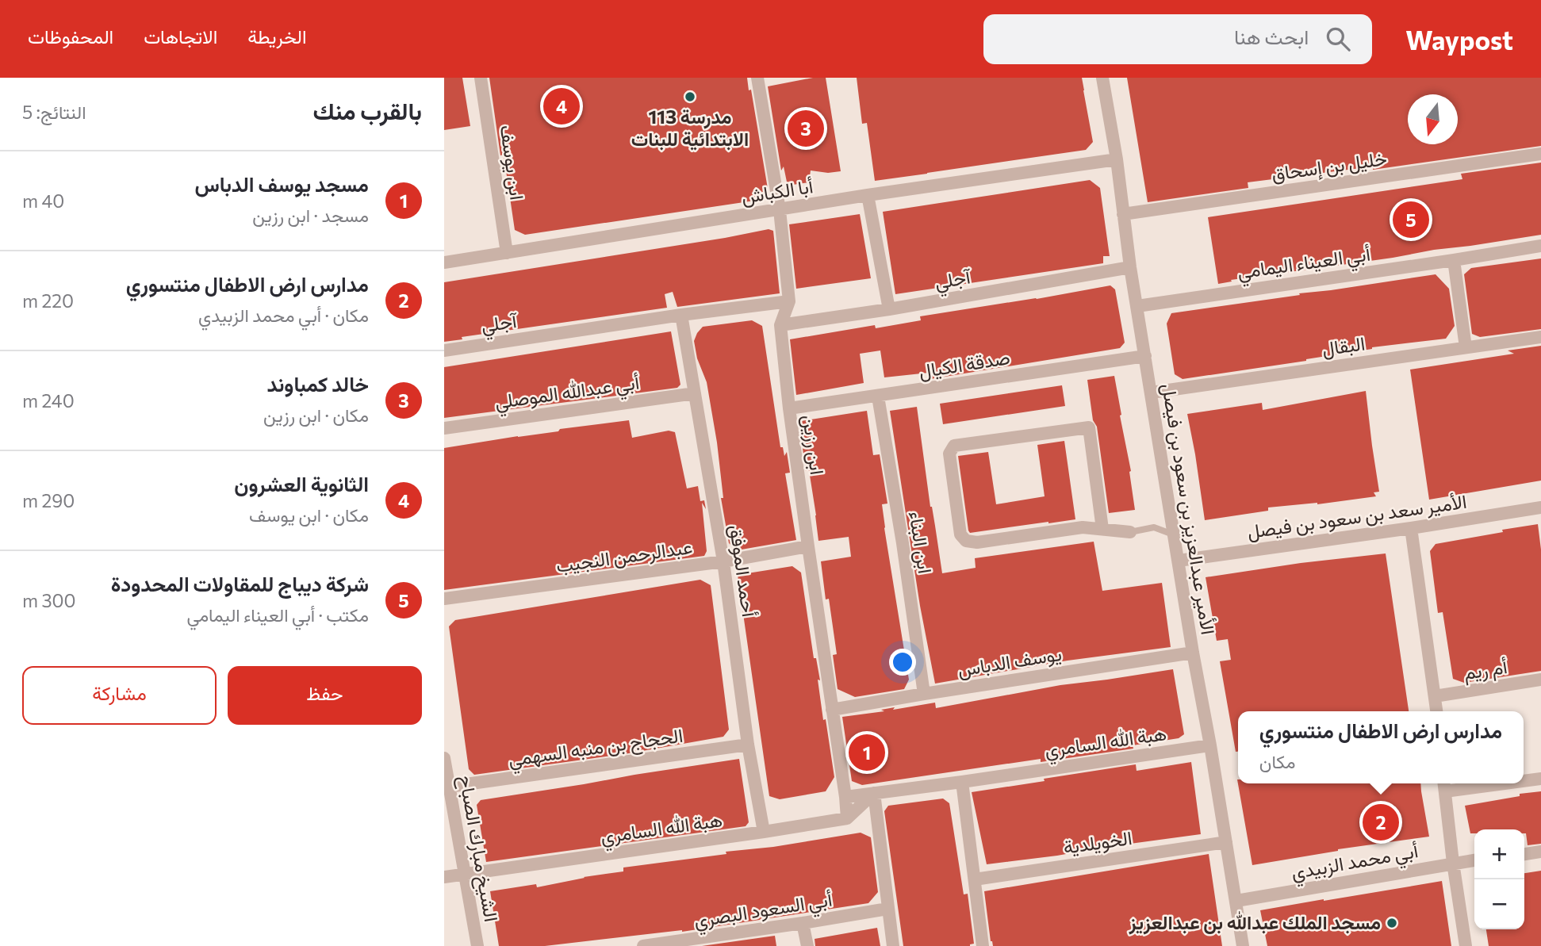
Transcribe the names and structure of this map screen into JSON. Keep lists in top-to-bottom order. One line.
{"streets":{"street":["ابن يوسف","خليل بن إسحاق","أبا الكباش","أبي العيناء اليمامي","آجلي","البقال","صدقة الكيال","أبي عبدالله الموصلي","ابن رزين","الأمير عبدالعزيز بن سعود بن فيصل","الأمير سعد بن سعود بن فيصل","ابن البناء","عبدالرحمن النجيب","أحمد الموفق","يوسف الدباس","أم ريم","هبة الله السامري","الحجاج بن منبه السهمي","الخويلدية","الشيخ مبارك الصباح","أبي محمد الزبيدي","أبي السعود البصري"]},"crossings":[["ابن يوسف","أبا الكباش"],["خليل بن إسحاق","الأمير عبدالعزيز بن سعود بن فيصل"],["أبا الكباش","ابن رزين"],["أبا الكباش","الأمير عبدالعزيز بن سعود بن فيصل"],["أبي العيناء اليمامي","الأمير عبدالعزيز بن سعود بن فيصل"],["آجلي","ابن رزين"],["آجلي","الأمير عبدالعزيز بن سعود بن فيصل"],["آجلي","أحمد الموفق"],["البقال","الأمير عبدالعزيز بن سعود بن فيصل"],["صدقة الكيال","ابن رزين"],["صدقة الكيال","الأمير عبدالعزيز بن سعود بن فيصل"],["صدقة الكيال","ابن البناء"],["أبي عبدالله الموصلي","أحمد الموفق"],["ابن رزين","عبدالرحمن النجيب"],["ابن رزين","يوسف الدباس"],["ابن رزين","هبة الله السامري"],["الأمير عبدالعزيز بن سعود بن فيصل","الأمير سعد بن سعود بن فيصل"],["الأمير عبدالعزيز بن سعود بن فيصل","يوسف الدباس"],["الأمير عبدالعزيز بن سعود بن فيصل","هبة الله السامري"],["الأمير عبدالعزيز بن سعود بن فيصل","الخويلدية"],["الأمير عبدالعزيز بن سعود بن فيصل","أبي محمد الزبيدي"],["ابن البناء","يوسف الدباس"],["عبدالرحمن النجيب","أحمد الموفق"],["أحمد الموفق","هبة الله السامري"],["أحمد الموفق","الحجاج بن منبه السهمي"],["هبة الله السامري","الشيخ مبارك الصباح"],["الحجاج بن منبه السهمي","الشيخ مبارك الصباح"]],"places":["مدرسة 113 الابتدائية للبنات","مسجد الملك عبدالله بن عبدالعزيز"],"north":"bottom","page":{"header":"Waypost","search":"ابحث هنا","nav":["الخريطة","الاتجاهات","المحفوظات"],"heading":["بالقرب منك","النتائج: 5"],"pins":["4","3","5","1","2"],"list":[{"mark":"1","name":"مسجد يوسف الدباس","note":"مسجد · ابن رزين","value":"40 m"},{"mark":"2","name":"مدارس ارض الاطفال منتسوري","note":"مكان · أبي محمد الزبيدي","value":"220 m"},{"mark":"3","name":"خالد كمباوند","note":"مكان · ابن رزين","value":"240 m"},{"mark":"4","name":"الثانوية العشرون","note":"مكان · ابن يوسف","value":"290 m"},{"mark":"5","name":"شركة ديباج للمقاولات المحدودة","note":"مكتب · أبي العيناء اليمامي","value":"300 m"}],"buttons":["حفظ","مشاركة"],"popup":["مدارس ارض الاطفال منتسوري","مكان"],"map_buttons":["+","−"]}}
